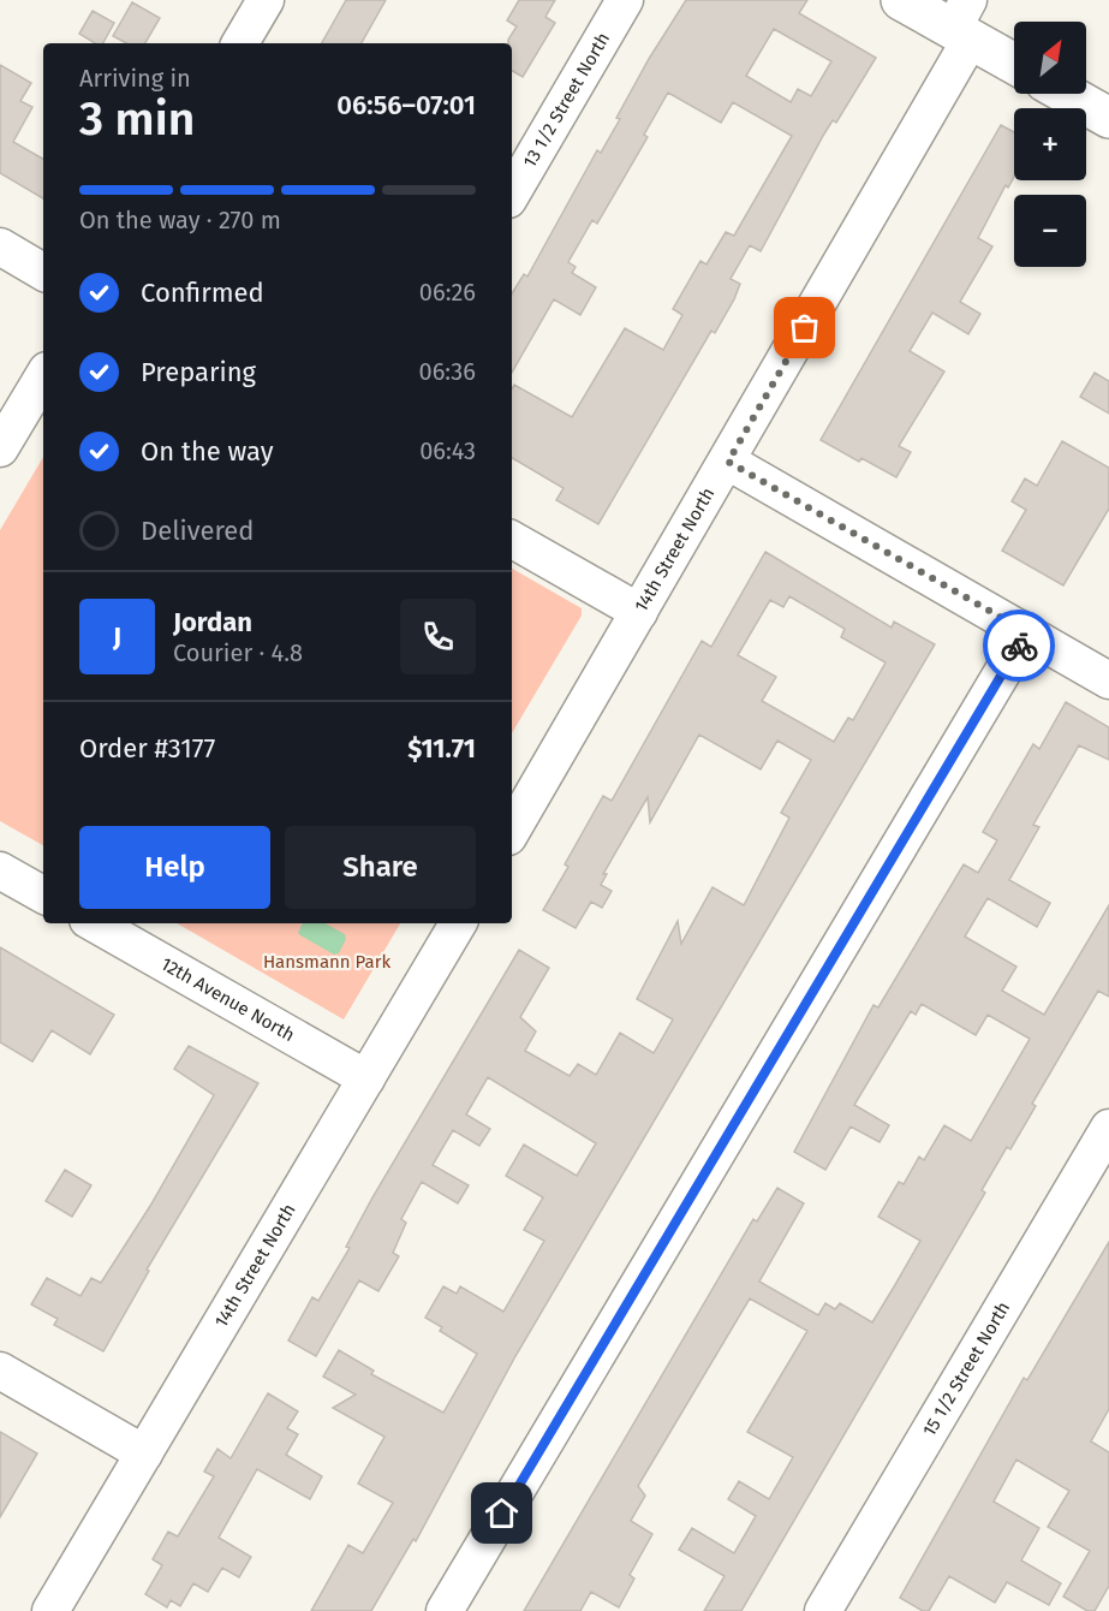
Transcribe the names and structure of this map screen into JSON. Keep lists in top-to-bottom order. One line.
{"streets":{"street":["13 1/2 Street North","14th Street North","12th Avenue North","15 1/2 Street North"]},"crossings":[["14th Street North","12th Avenue North"]],"parks":["Hansmann Park"],"north":"top right","page":{"map_buttons":["+","−"],"heading":["3 min","Arriving in","06:56–07:01"],"panel":["Jordan","Courier · 4.8","Order #3177","$11.71"],"bar":"On the way · 270 m","list":[["Confirmed","06:26"],["Preparing","06:36"],["On the way","06:43"],"Delivered"],"round":"J","buttons":["Help","Share"]}}
